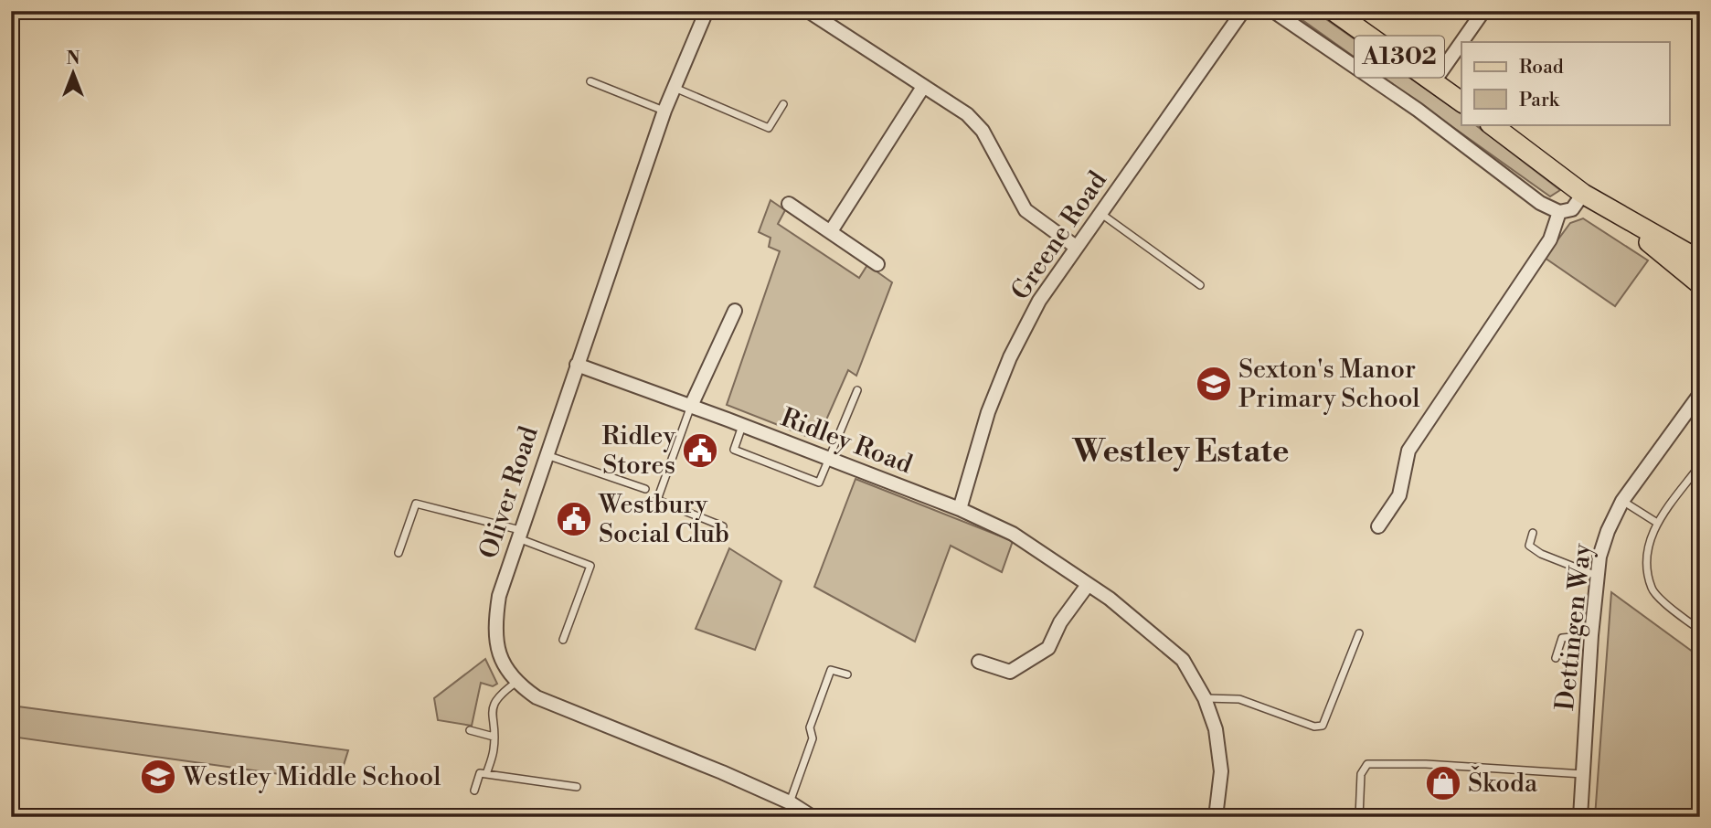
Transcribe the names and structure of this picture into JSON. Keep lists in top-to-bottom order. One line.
{"streets":{"main road":["A1302"],"street":["Greene Road","Ridley Road","Oliver Road","Dettingen Way"]},"crossings":[["Greene Road","Ridley Road"],["Ridley Road","Oliver Road"]],"districts":["Westley Estate"],"places":{"school or university":["Sexton's Manor Primary School","Westley Middle School"],"public building":["Ridley Stores","Westbury Social Club"],"shop":["Škoda"]},"legend":["Road","Park"],"north":"top"}
